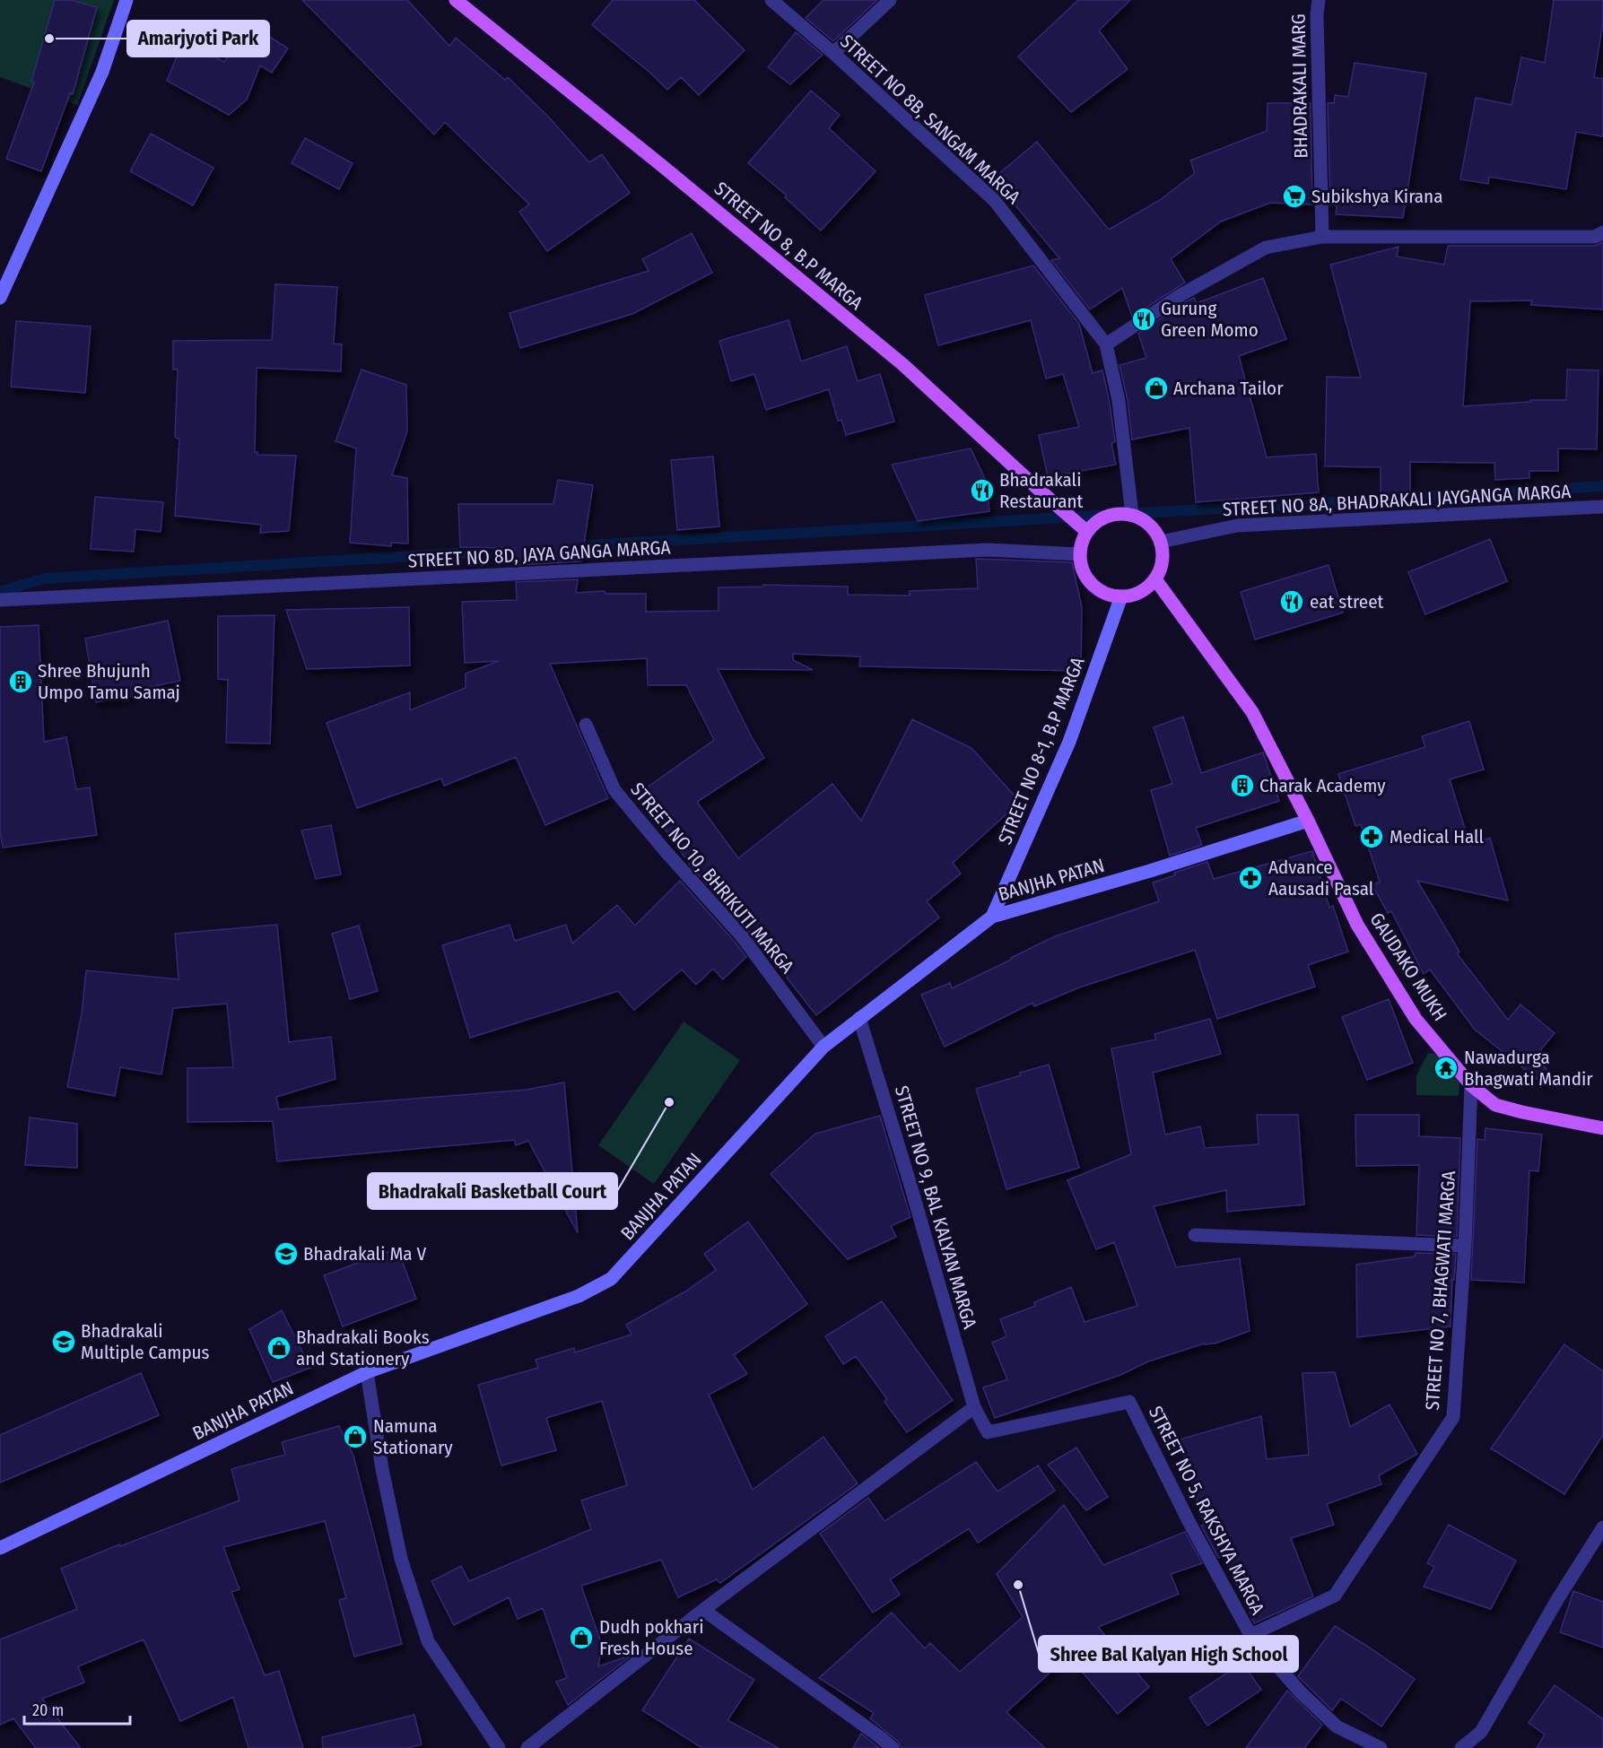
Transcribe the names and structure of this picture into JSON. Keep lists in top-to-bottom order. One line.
{"streets":{"main road":["STREET NO 8, B.P MARGA","STREET NO 8-1, B.P MARGA","BANJHA PATAN","GAUDAKO MUKH"],"street":["BHADRAKALI MARG","STREET NO 8B, SANGAM MARGA","STREET NO 8A, BHADRAKALI JAYGANGA MARGA","STREET NO 8D, JAYA GANGA MARGA","STREET NO 10, BHRIKUTI MARGA","STREET NO 9, BAL KALYAN MARGA","STREET NO 7, BHAGWATI MARGA","STREET NO 5, RAKSHYA MARGA"]},"crossings":[["STREET NO 8B, SANGAM MARGA","STREET NO 8, B.P MARGA"],["STREET NO 8B, SANGAM MARGA","STREET NO 8A, BHADRAKALI JAYGANGA MARGA"],["STREET NO 8B, SANGAM MARGA","STREET NO 8D, JAYA GANGA MARGA"],["STREET NO 8B, SANGAM MARGA","STREET NO 8-1, B.P MARGA"],["STREET NO 8, B.P MARGA","STREET NO 8A, BHADRAKALI JAYGANGA MARGA"],["STREET NO 8, B.P MARGA","STREET NO 8D, JAYA GANGA MARGA"],["STREET NO 8, B.P MARGA","STREET NO 8-1, B.P MARGA"],["STREET NO 8A, BHADRAKALI JAYGANGA MARGA","STREET NO 8D, JAYA GANGA MARGA"],["STREET NO 8A, BHADRAKALI JAYGANGA MARGA","STREET NO 8-1, B.P MARGA"],["STREET NO 8D, JAYA GANGA MARGA","STREET NO 8-1, B.P MARGA"],["STREET NO 8-1, B.P MARGA","BANJHA PATAN"],["STREET NO 10, BHRIKUTI MARGA","BANJHA PATAN"],["BANJHA PATAN","GAUDAKO MUKH"],["BANJHA PATAN","STREET NO 9, BAL KALYAN MARGA"],["GAUDAKO MUKH","STREET NO 7, BHAGWATI MARGA"],["STREET NO 9, BAL KALYAN MARGA","STREET NO 5, RAKSHYA MARGA"],["STREET NO 7, BHAGWATI MARGA","STREET NO 5, RAKSHYA MARGA"]],"places":{"other":["Amarjyoti Park","Bhadrakali Basketball Court","Shree Bal Kalyan High School"],"supermarket":["Subikshya Kirana"],"restaurant":["Gurung Green Momo","Bhadrakali Restaurant","eat street"],"shop":["Archana Tailor","Bhadrakali Books and Stationery","Namuna Stationary","Dudh pokhari Fresh House"],"building":["Shree Bhujunh Umpo Tamu Samaj","Charak Academy"],"pharmacy":["Medical Hall","Advance Aausadi Pasal"],"temple":["Nawadurga Bhagwati Mandir"],"school or university":["Bhadrakali Ma V","Bhadrakali Multiple Campus"]},"scale_bar":"20 m"}
